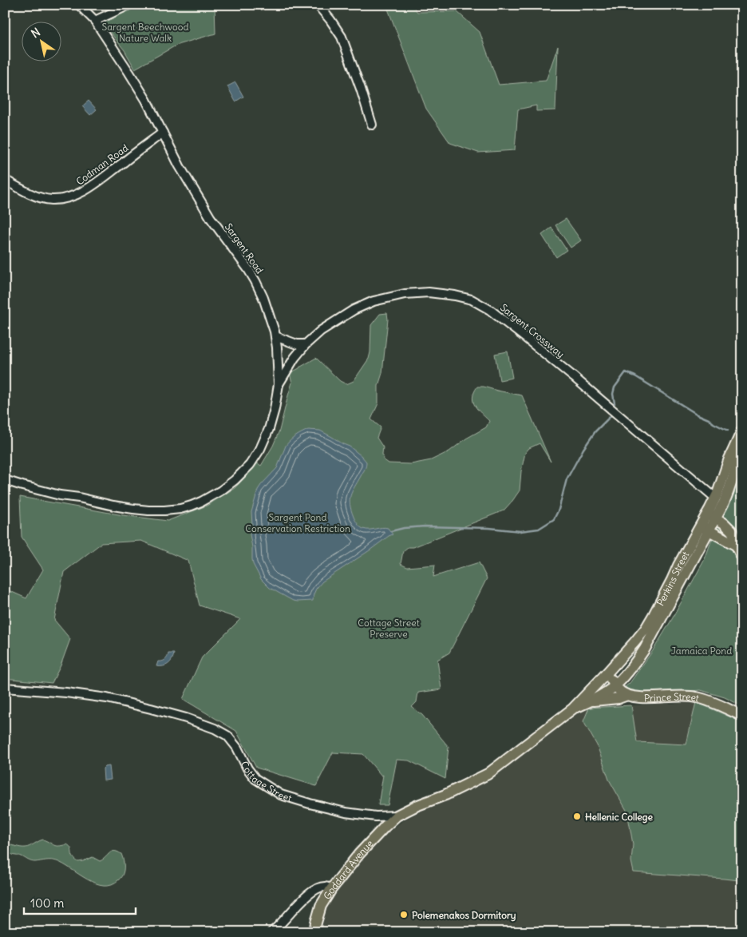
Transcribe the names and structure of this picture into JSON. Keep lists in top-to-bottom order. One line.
{"streets":{"main road":["Perkins Street","Prince Street","Cottage Street","Goddard Avenue"],"street":["Codman Road","Sargent Road","Sargent Crossway"]},"crossings":[["Codman Road","Sargent Road"],["Sargent Road","Sargent Crossway"],["Sargent Crossway","Perkins Street"],["Perkins Street","Cottage Street"],["Cottage Street","Goddard Avenue"]],"parks":["Sargent Beechwood Nature Walk","Sargent Pond Conservation Restriction","Cottage Street Preserve","Jamaica Pond"],"places":["Hellenic College","Polemenakos Dormitory"],"scale_bar":"100 m","north":"top left"}
